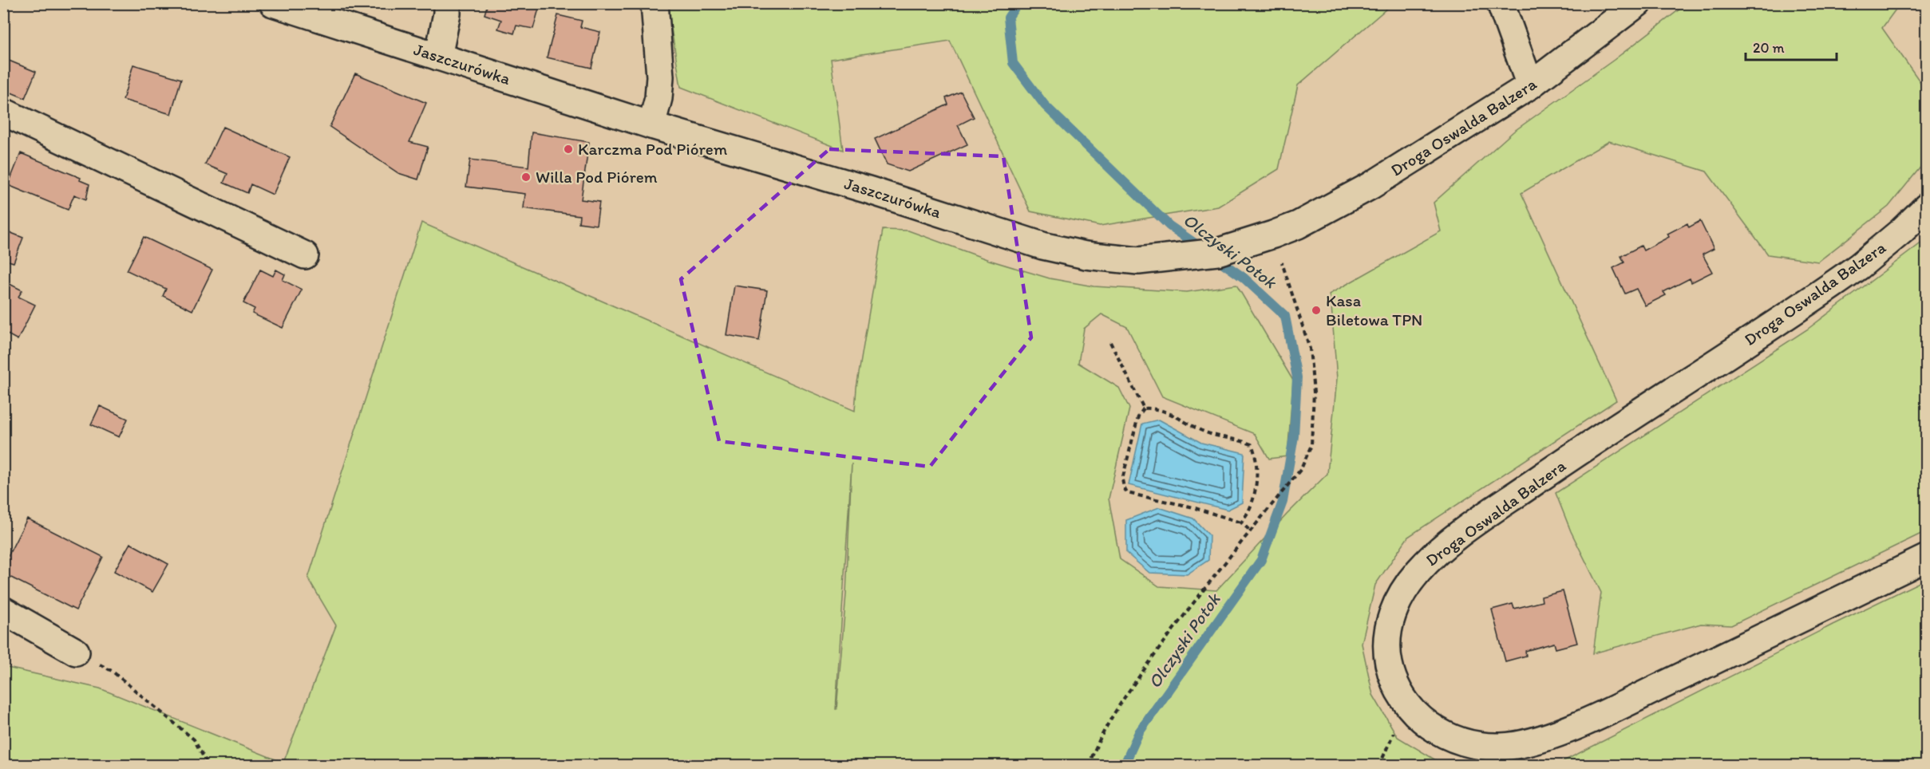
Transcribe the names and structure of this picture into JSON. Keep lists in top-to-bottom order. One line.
{"streets":{"street":["Jaszczurówka","Droga Oswalda Balzera"]},"crossings":[["Jaszczurówka","Droga Oswalda Balzera"]],"water":["Olczyski Potok"],"places":["Karczma Pod Piórem","Willa Pod Piórem","Kasa Biletowa TPN"],"scale_bar":"20 m"}
